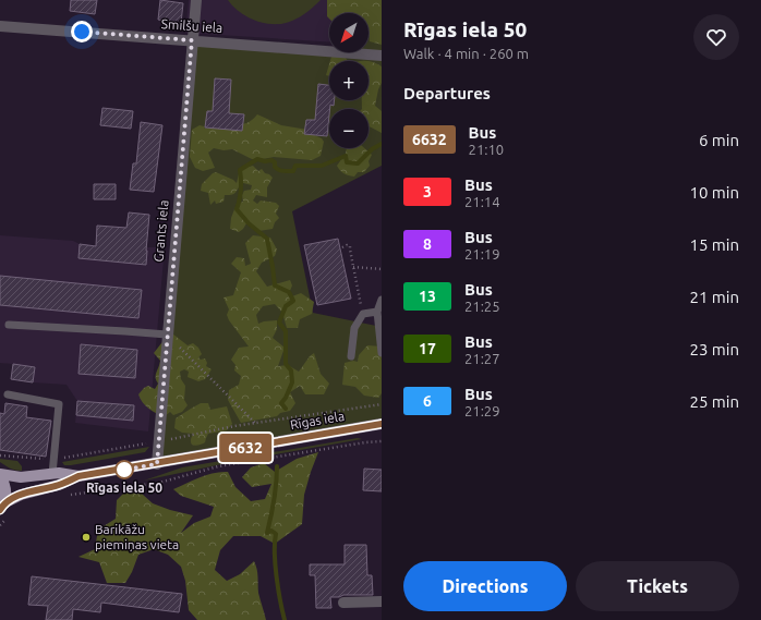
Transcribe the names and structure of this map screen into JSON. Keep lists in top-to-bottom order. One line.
{"streets":{"main road":["Rīgas iela"],"street":["Smilšu iela","Grants iela"]},"crossings":[["Smilšu iela","Grants iela"],["Grants iela","Rīgas iela"]],"places":["Rīgas iela 50","Barikāžu piemiņas vieta"],"lines":["bus line 6632"],"north":"bottom left","page":{"on_map":"6632","heading":[["Rīgas iela 50","Walk · 4 min · 260 m"],"Departures"],"map_buttons":["+","−"],"list":[{"mark":"6632","name":"Bus","note":"21:10","value":"6 min"},{"mark":"3","name":"Bus","note":"21:14","value":"10 min"},{"mark":"8","name":"Bus","note":"21:19","value":"15 min"},{"mark":"13","name":"Bus","note":"21:25","value":"21 min"},{"mark":"17","name":"Bus","note":"21:27","value":"23 min"},{"mark":"6","name":"Bus","note":"21:29","value":"25 min"}],"buttons":["Directions","Tickets"]}}
